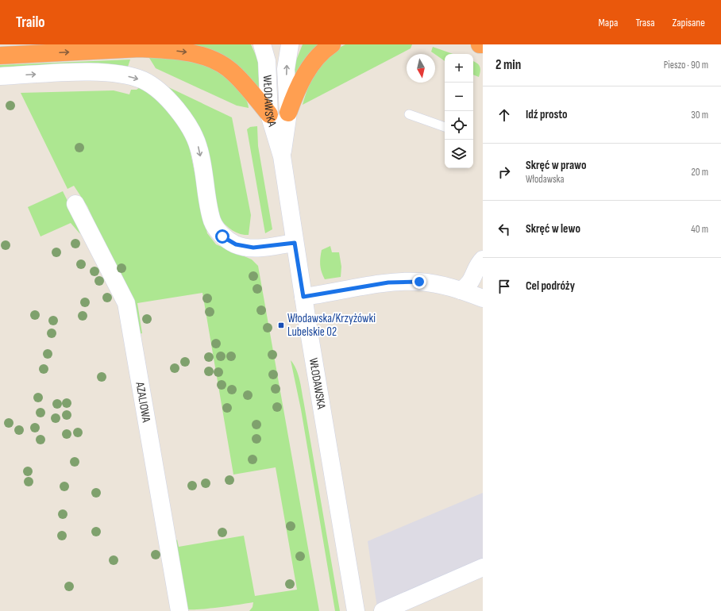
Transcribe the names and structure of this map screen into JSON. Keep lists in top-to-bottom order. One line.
{"streets":{"street":["WŁODAWSKA","AZALIOWA"]},"places":{"transit":["Włodawska/Krzyżówki Lubelskie 02"]},"north":"bottom","page":{"header":"Trailo","nav":["Mapa","Trasa","Zapisane"],"heading":["2 min","Pieszo · 90 m"],"map_buttons":["+","−"],"list":[["Idź prosto","30 m"],["Skręć w prawo","Włodawska","20 m"],["Skręć w lewo","40 m"],"Cel podróży"]}}
